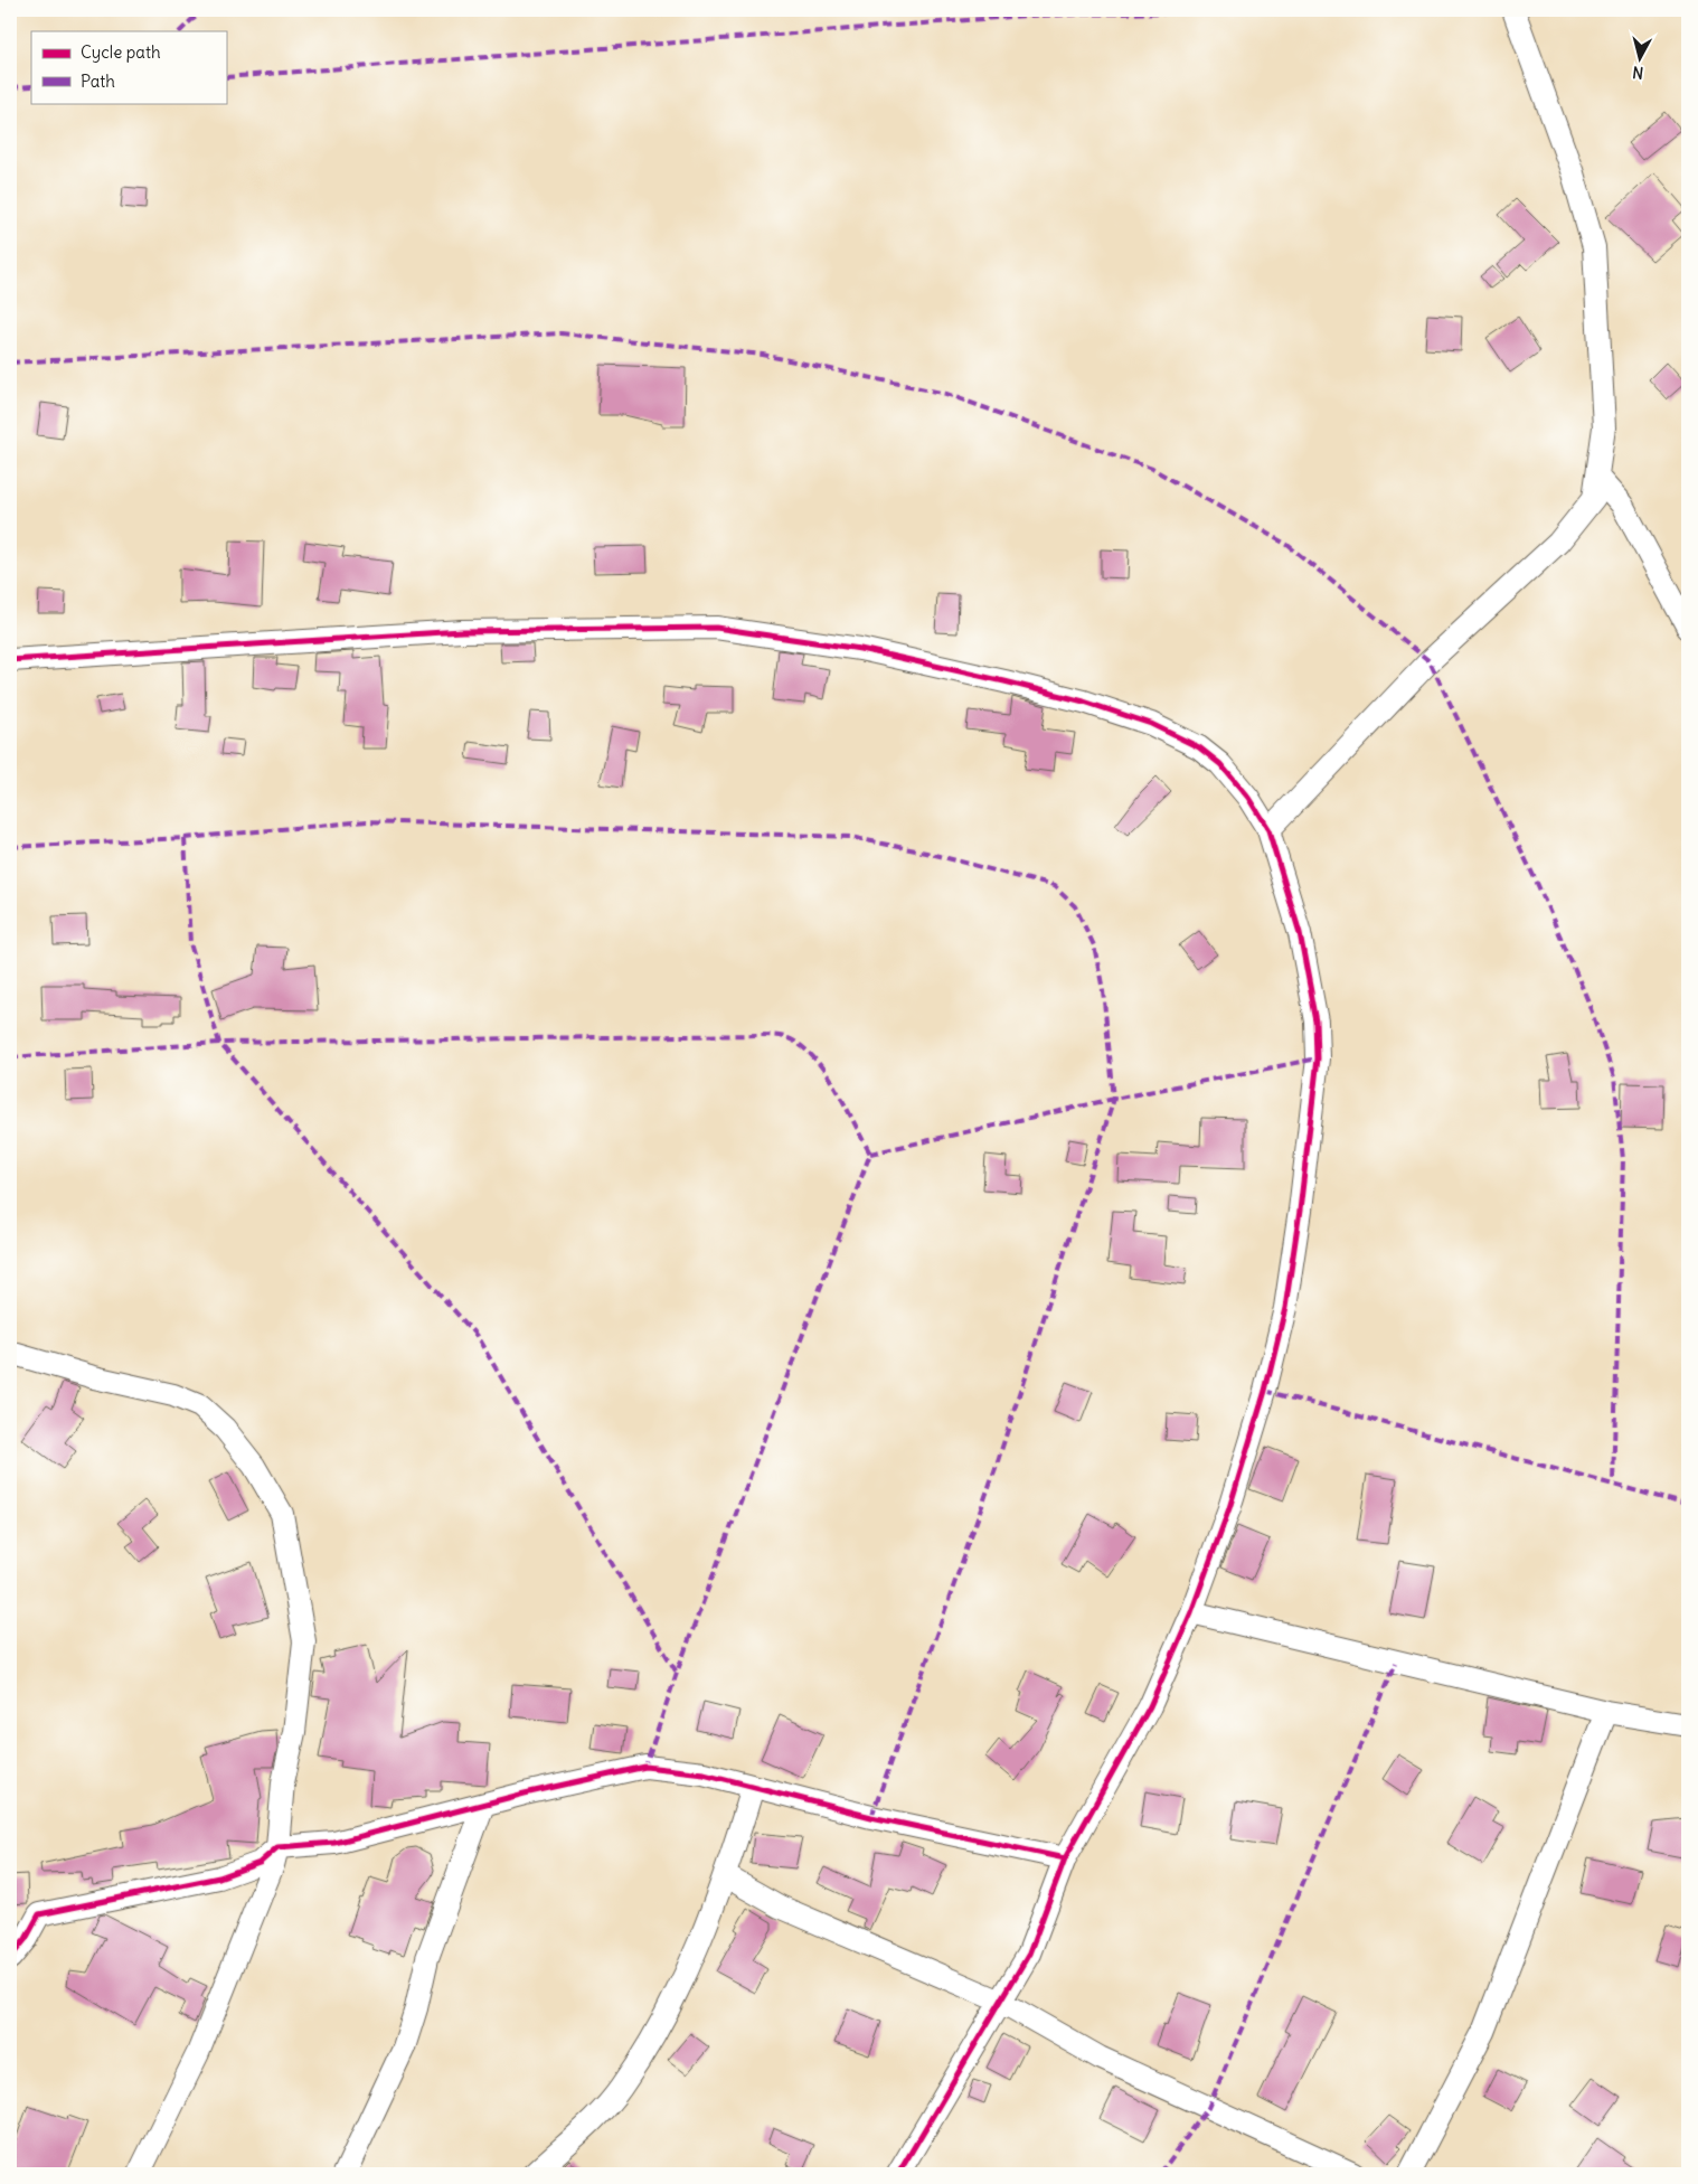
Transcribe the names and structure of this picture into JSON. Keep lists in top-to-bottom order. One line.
{"legend":["Cycle path","Path"],"north":"bottom"}
